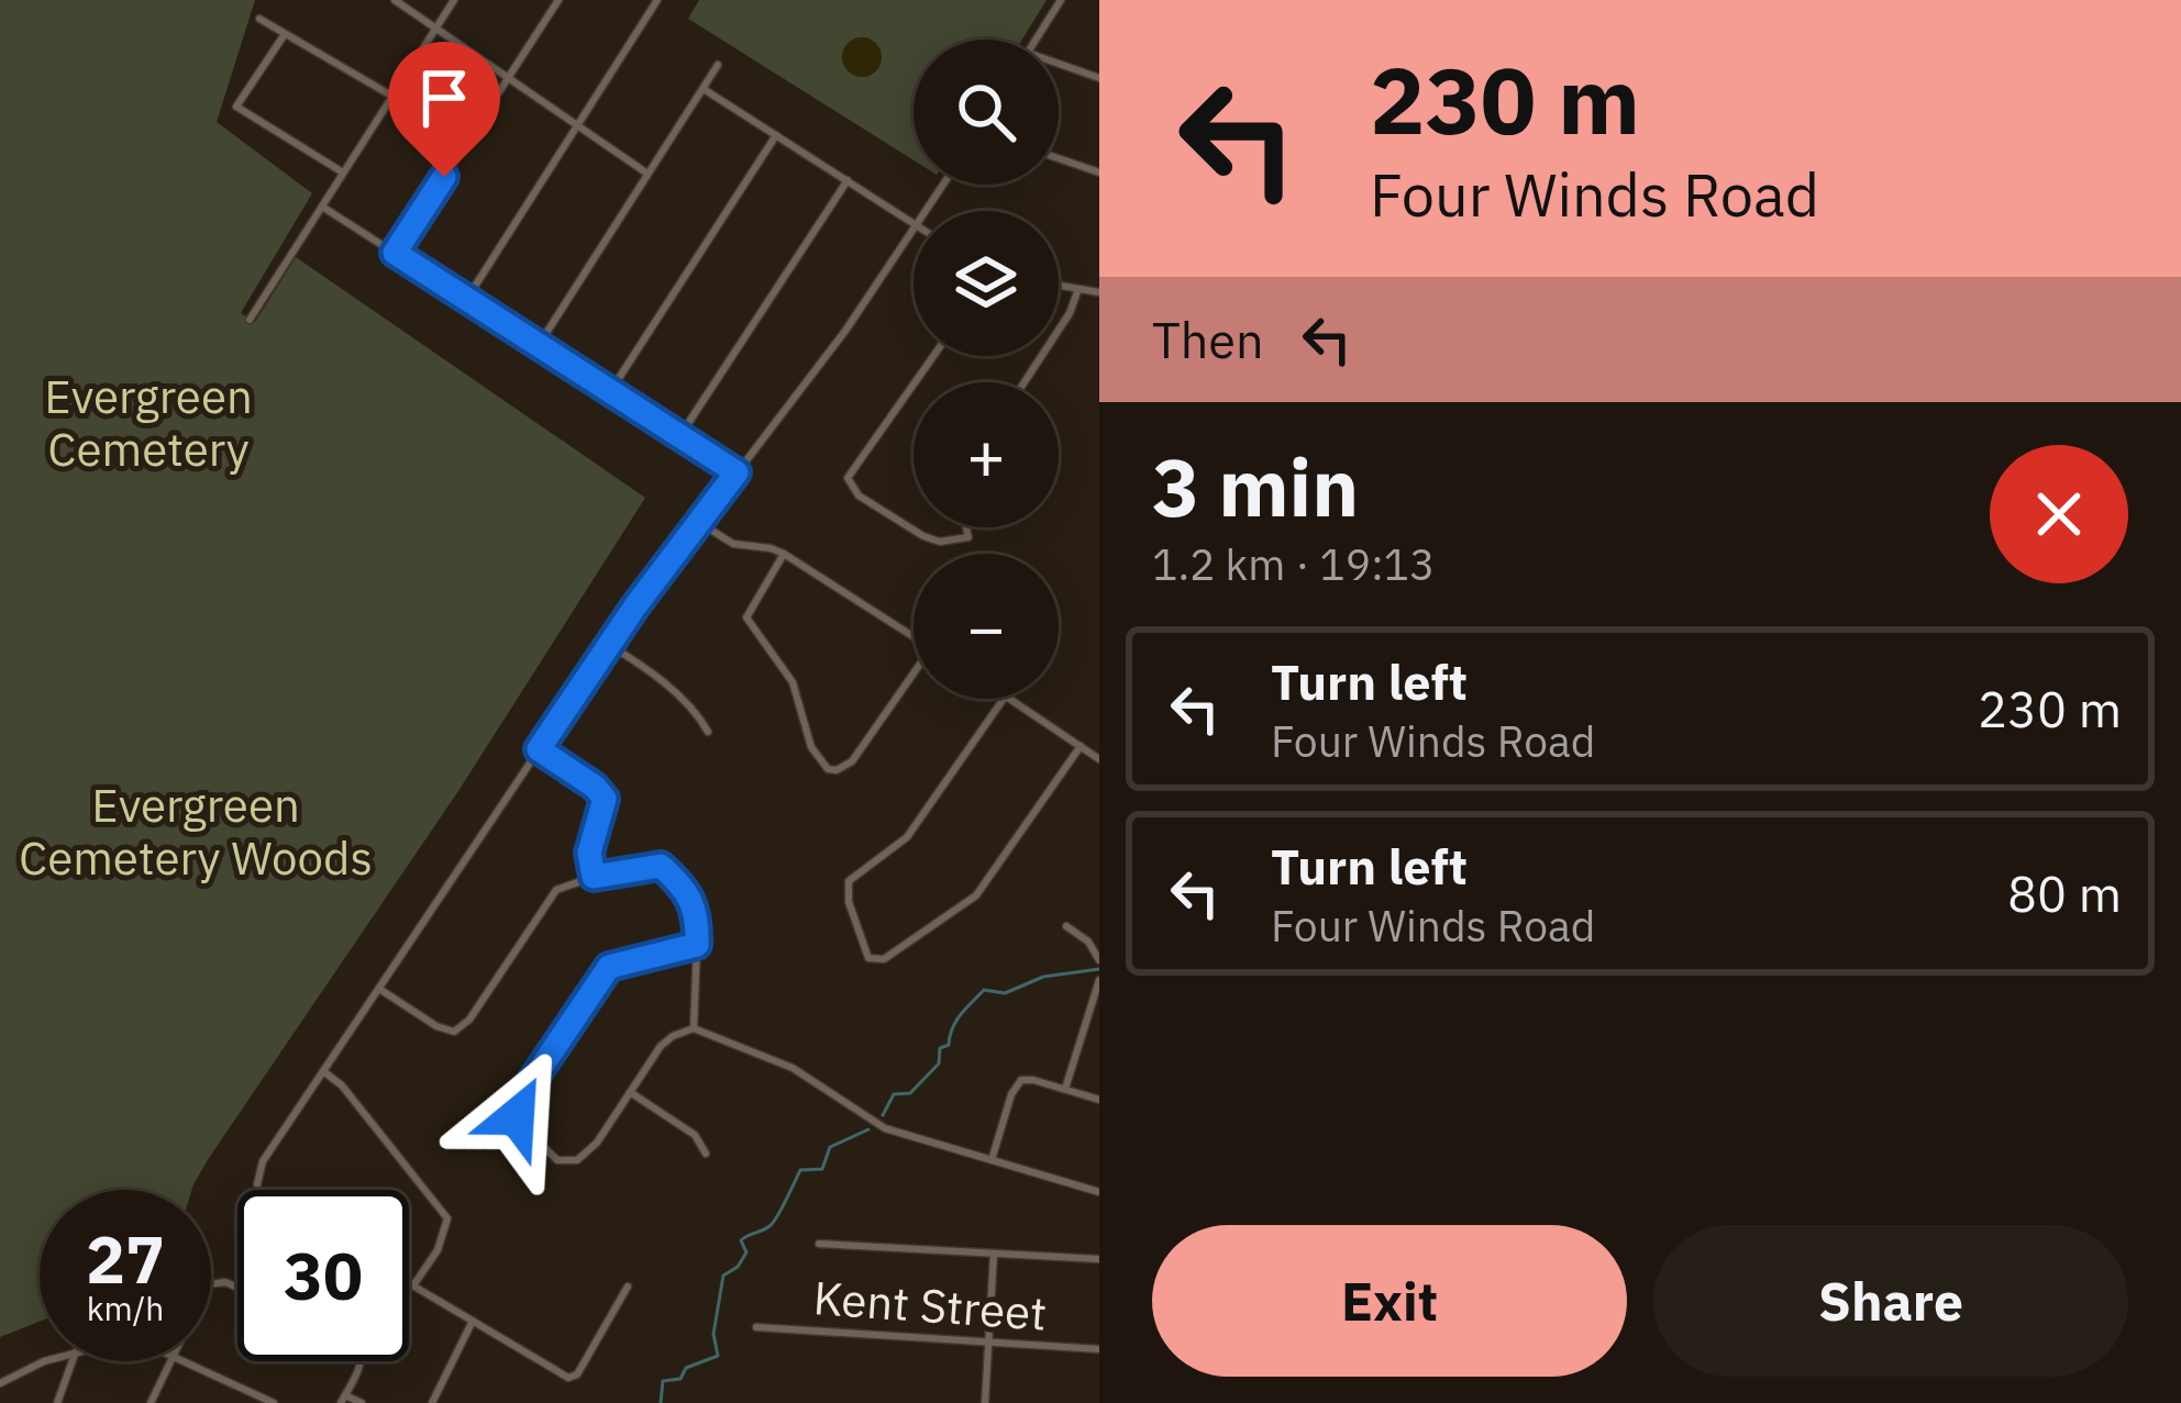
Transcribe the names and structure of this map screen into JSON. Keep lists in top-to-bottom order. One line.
{"streets":{"street":["Kent Street"]},"parks":["Evergreen Cemetery","Evergreen Cemetery Woods"],"page":{"turn":["230 m","Four Winds Road"],"map_buttons":["+","−"],"then":"Then","heading":["3 min","1.2 km · 19:13"],"list":[{"name":"Turn left","note":"Four Winds Road","value":"230 m"},{"name":"Turn left","note":"Four Winds Road","value":"80 m"}],"speed":"27 km/h","limit":"30","buttons":["Exit","Share"]}}
